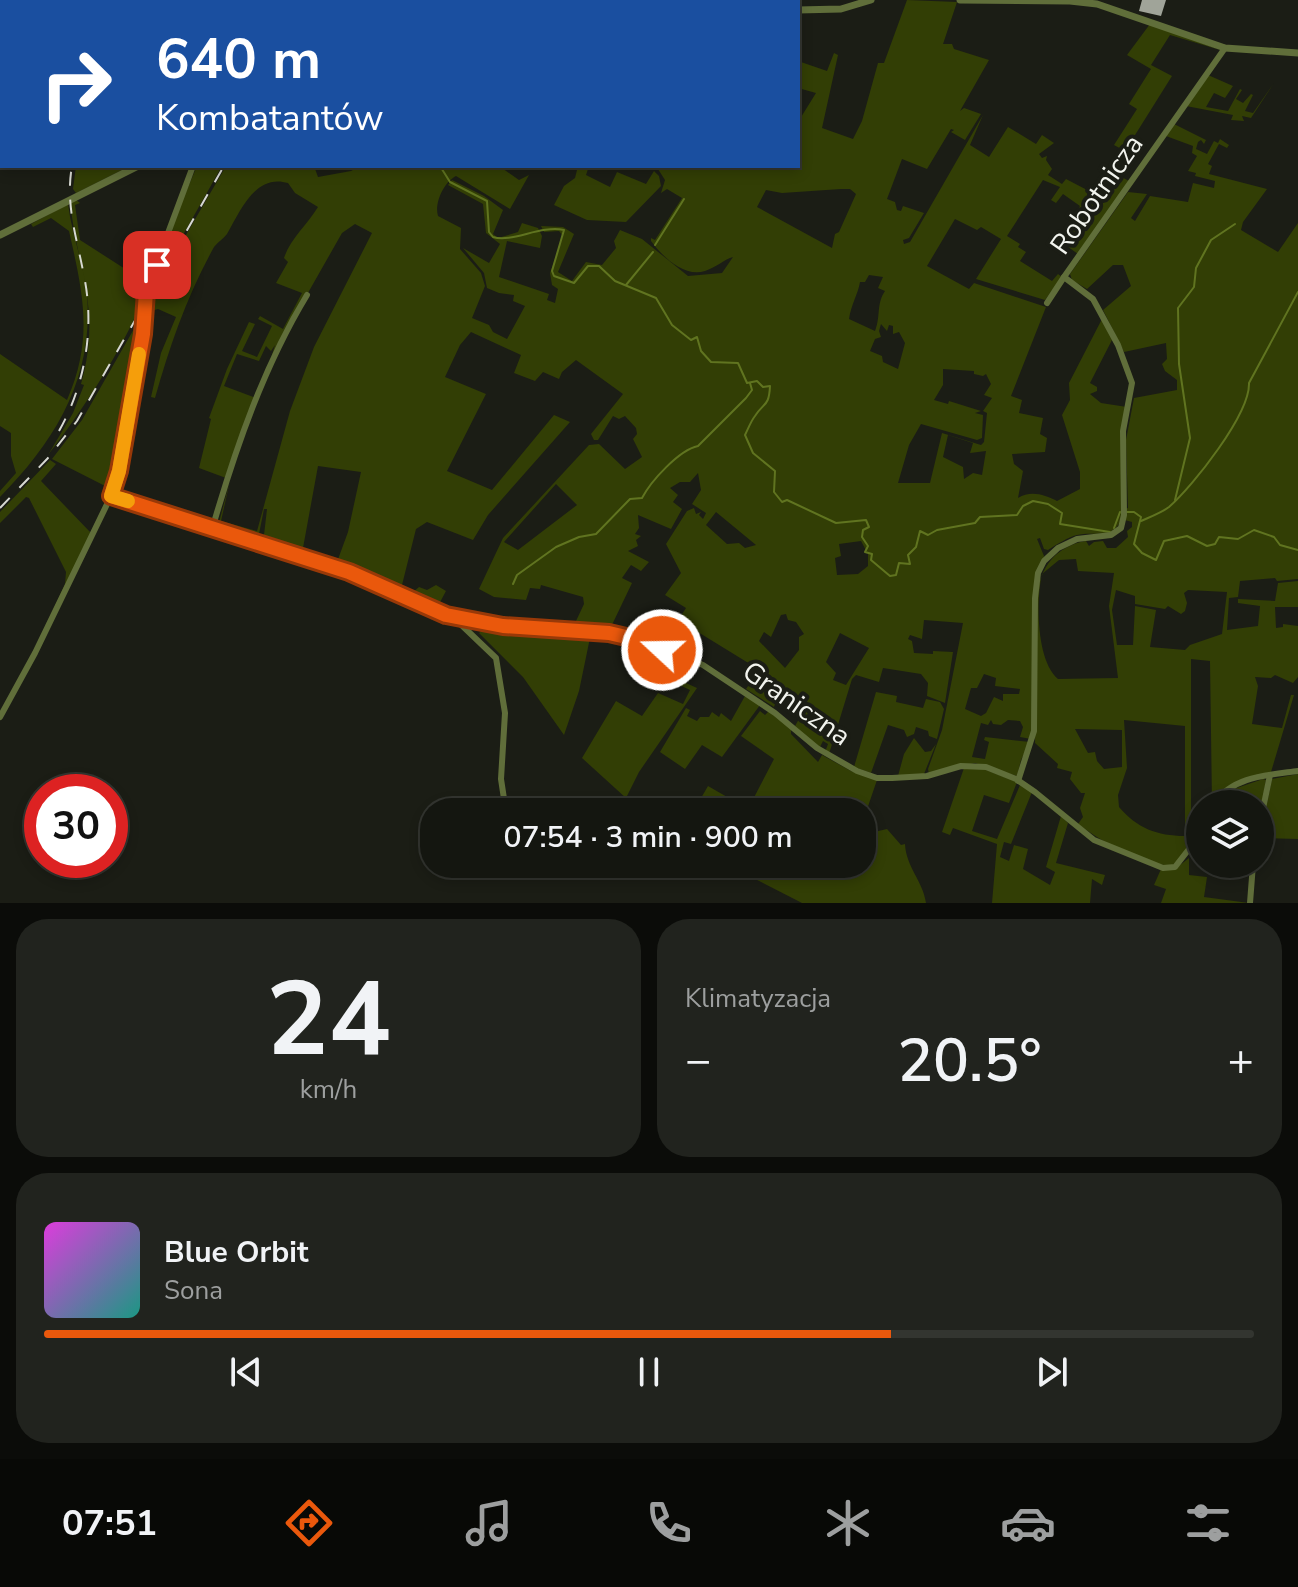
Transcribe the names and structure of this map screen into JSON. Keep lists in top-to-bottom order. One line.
{"streets":{"street":["Robotnicza","Graniczna"]},"crossings":[["Robotnicza","Graniczna"]],"page":{"turn":["640 m","Kombatantów"],"limit":"30","trip":"07:54 · 3 min · 900 m","tile":[["24","km/h"],"Klimatyzacja"],"heat":["−","20.5°","+"],"song":["Blue Orbit","Sona"],"tabs":"07:51"}}
